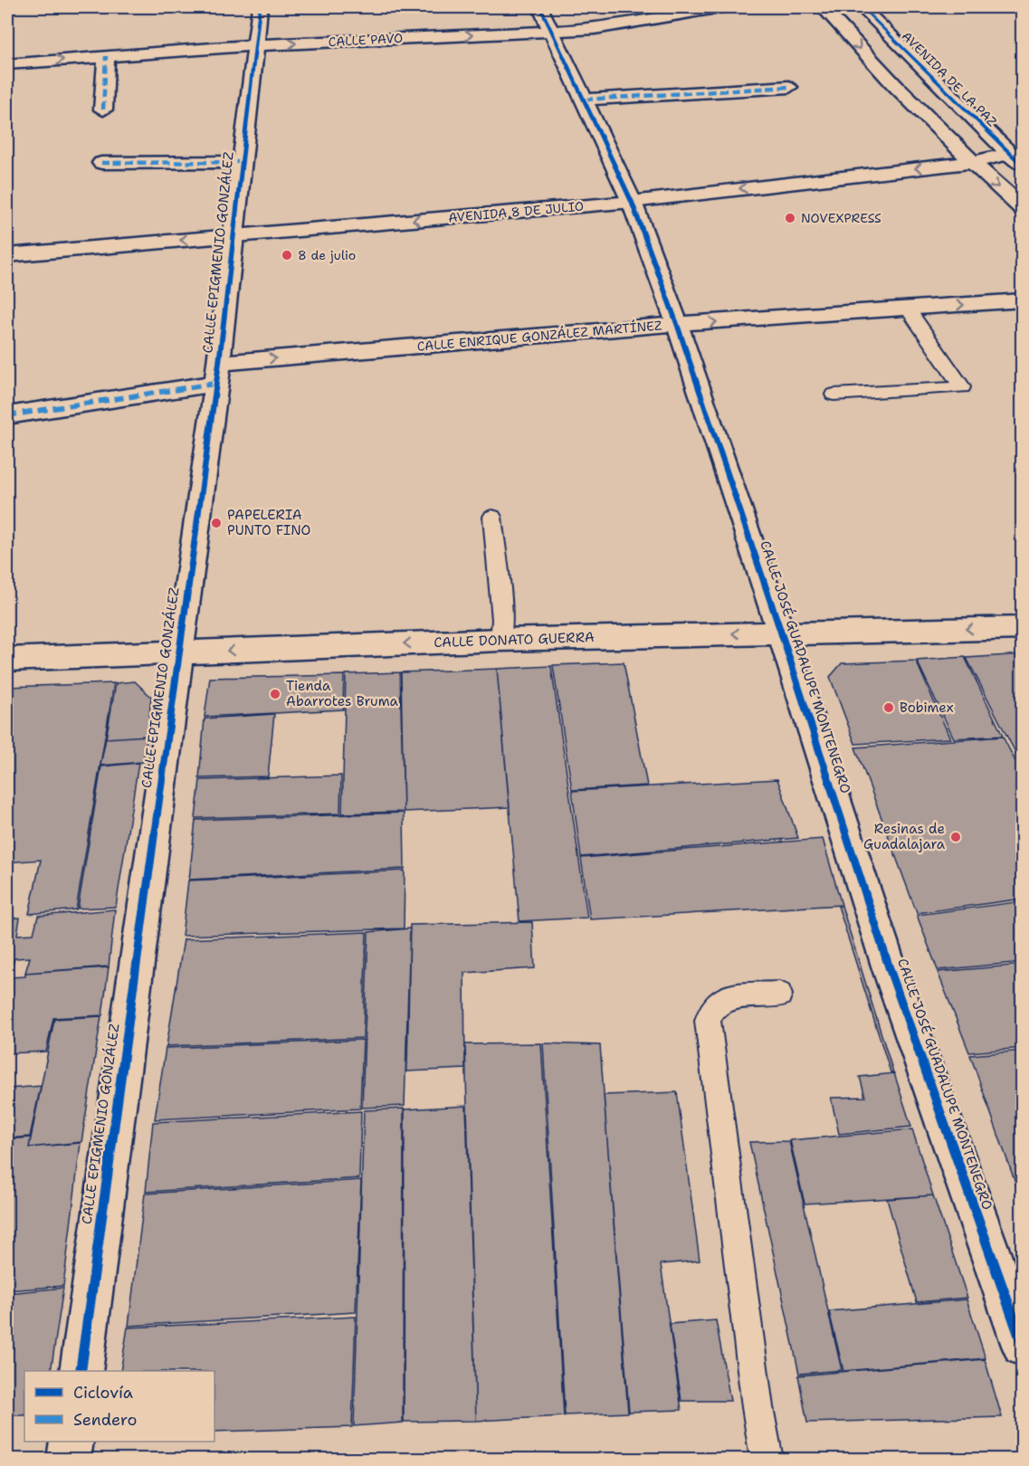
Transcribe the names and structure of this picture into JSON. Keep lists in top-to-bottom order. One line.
{"streets":{"street":["CALLE PAVO","AVENIDA DE LA PAZ","AVENIDA 8 DE JULIO","CALLE EPIGMENIO GONZÁLEZ","CALLE ENRIQUE GONZÁLEZ MARTÍNEZ","CALLE DONATO GUERRA","CALLE JOSÉ GUADALUPE MONTENEGRO"]},"crossings":[["CALLE PAVO","CALLE EPIGMENIO GONZÁLEZ"],["CALLE PAVO","CALLE JOSÉ GUADALUPE MONTENEGRO"],["AVENIDA DE LA PAZ","AVENIDA 8 DE JULIO"],["AVENIDA 8 DE JULIO","CALLE EPIGMENIO GONZÁLEZ"],["AVENIDA 8 DE JULIO","CALLE JOSÉ GUADALUPE MONTENEGRO"],["CALLE EPIGMENIO GONZÁLEZ","CALLE ENRIQUE GONZÁLEZ MARTÍNEZ"],["CALLE EPIGMENIO GONZÁLEZ","CALLE DONATO GUERRA"],["CALLE ENRIQUE GONZÁLEZ MARTÍNEZ","CALLE JOSÉ GUADALUPE MONTENEGRO"],["CALLE DONATO GUERRA","CALLE JOSÉ GUADALUPE MONTENEGRO"]],"one_way":["CALLE PAVO","CALLE DONATO GUERRA"],"places":["NOVEXPRESS","8 de julio","PAPELERIA PUNTO FINO","Tienda Abarrotes Bruma","Bobimex","Resinas de Guadalajara"],"legend":["Ciclovía","Sendero"]}
